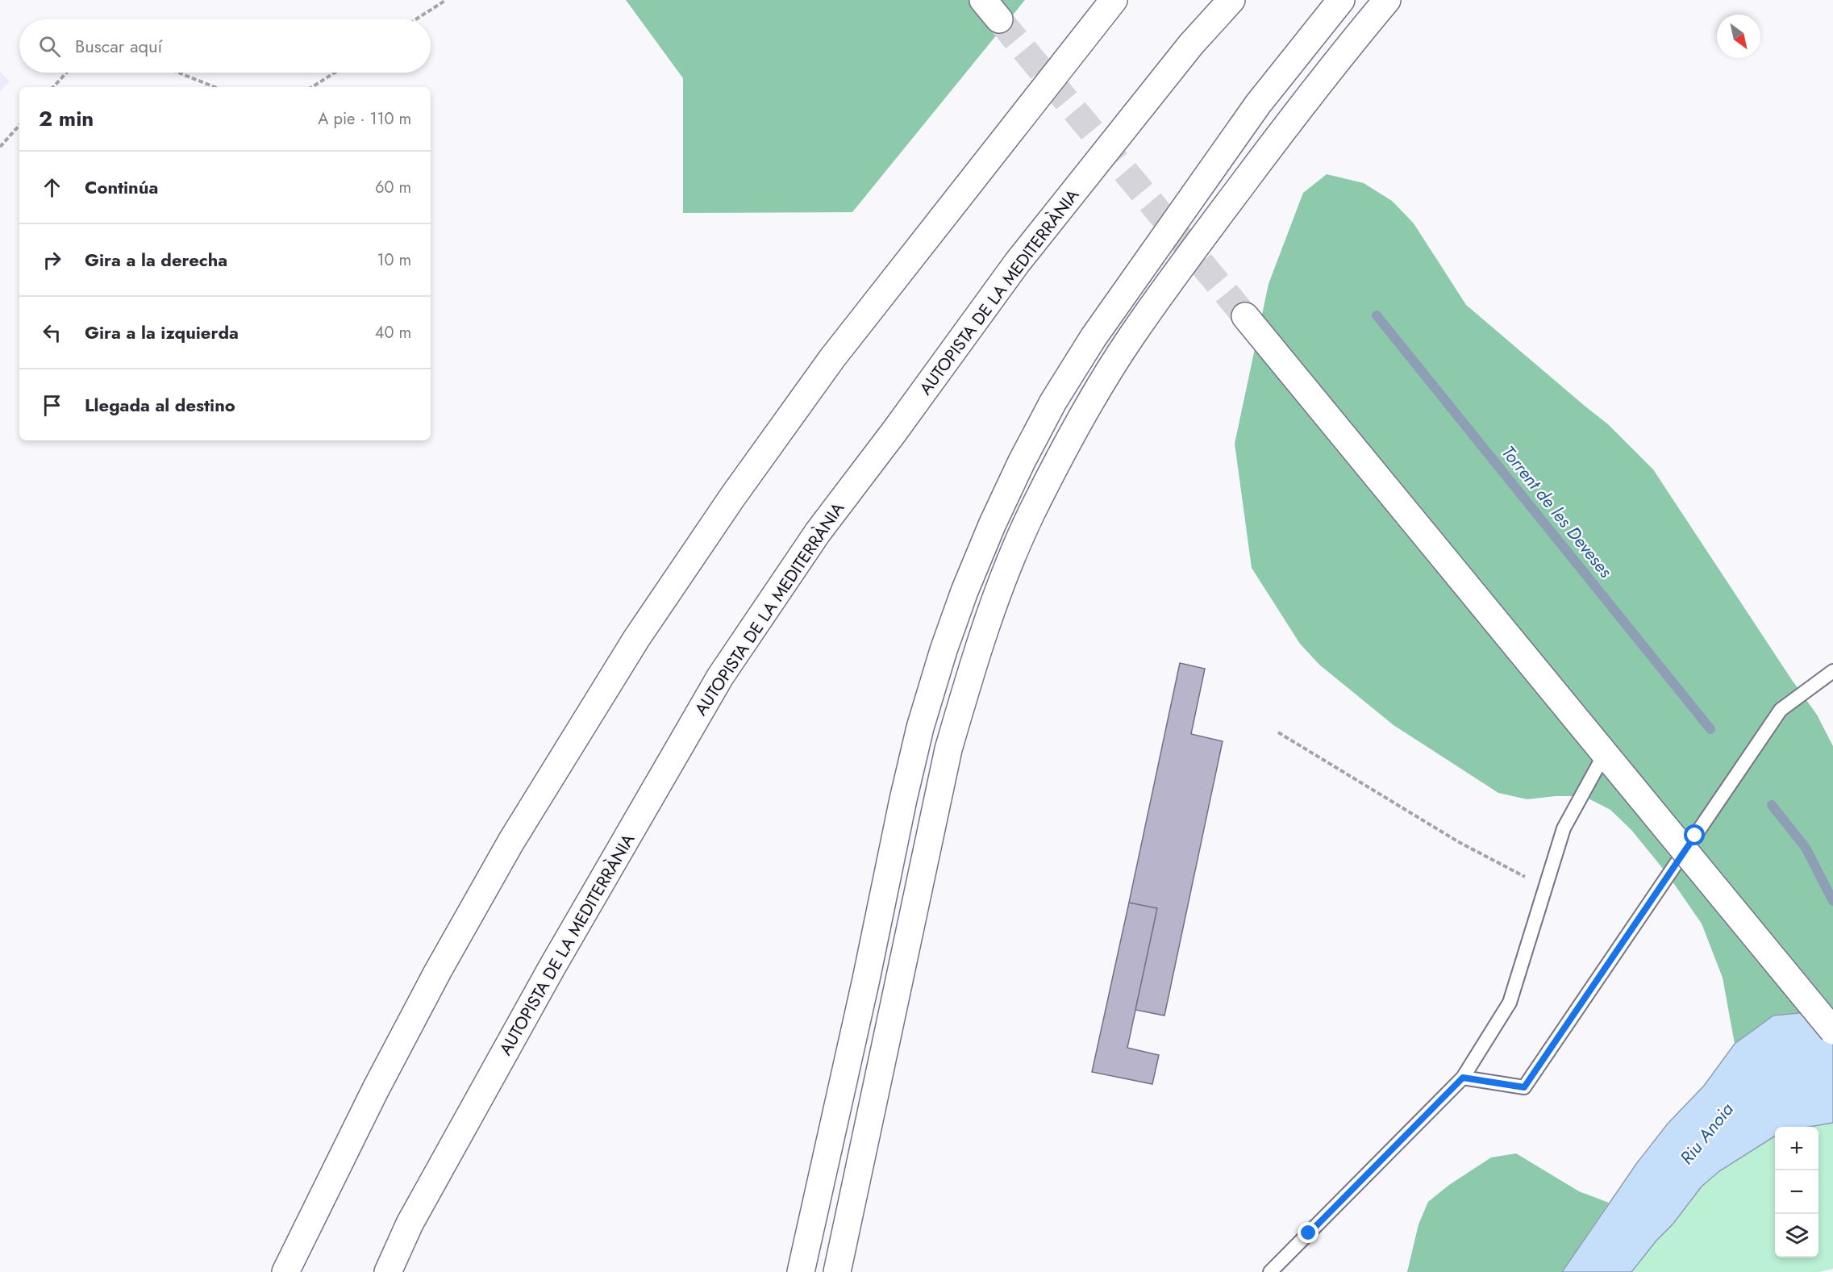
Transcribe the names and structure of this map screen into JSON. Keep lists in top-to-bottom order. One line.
{"streets":{"main road":["AUTOPISTA DE LA MEDITERRÀNIA"]},"water":["Torrent de les Deveses","Riu Anoia"],"north":"bottom right","page":{"search":"Buscar aquí","heading":["2 min","A pie · 110 m"],"list":[["Continúa","60 m"],["Gira a la derecha","10 m"],["Gira a la izquierda","40 m"],"Llegada al destino"],"map_buttons":["+","−"]}}
